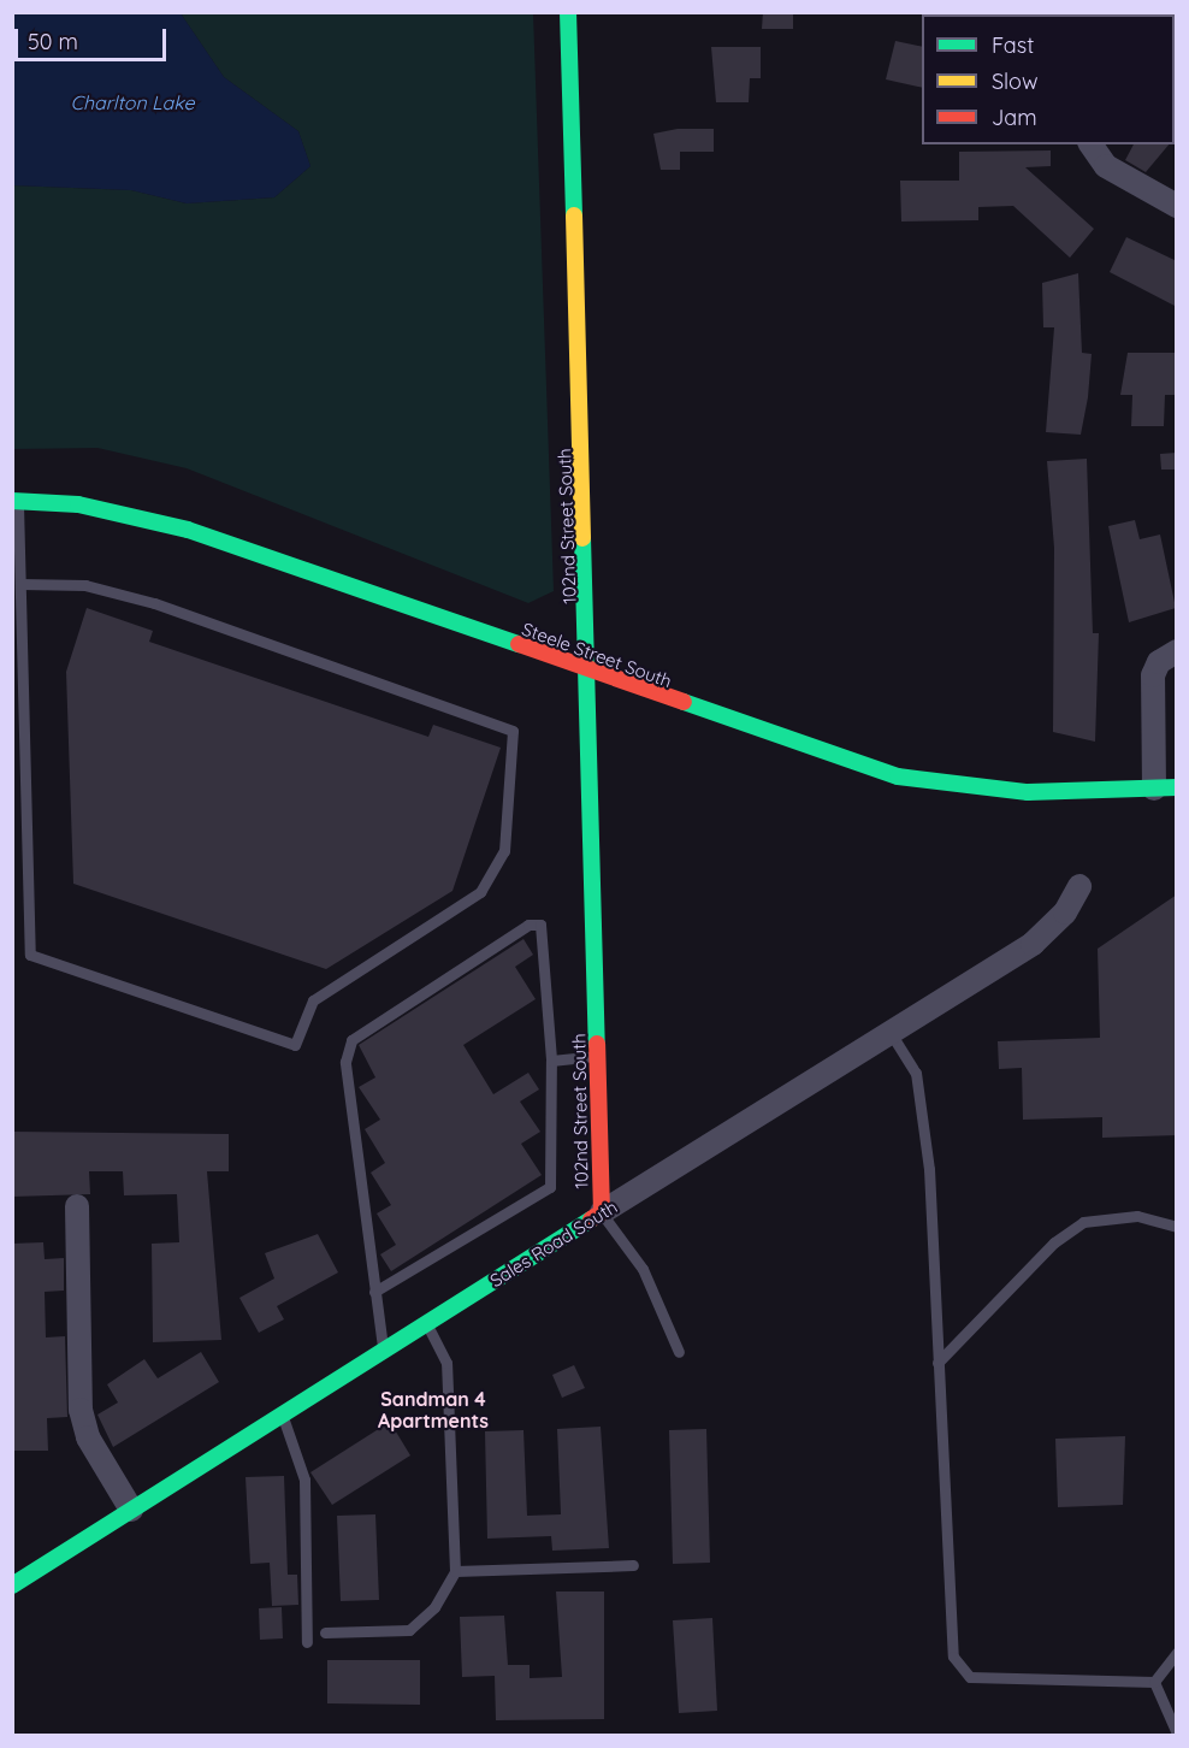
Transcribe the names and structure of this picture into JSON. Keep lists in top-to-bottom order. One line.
{"streets":{"street":["102nd Street South","Steele Street South","Sales Road South"]},"crossings":[["102nd Street South","Steele Street South"],["102nd Street South","Sales Road South"]],"districts":["Sandman 4 Apartments"],"water":["Charlton Lake"],"legend":["Fast","Slow","Jam"],"scale_bar":"50 m"}
